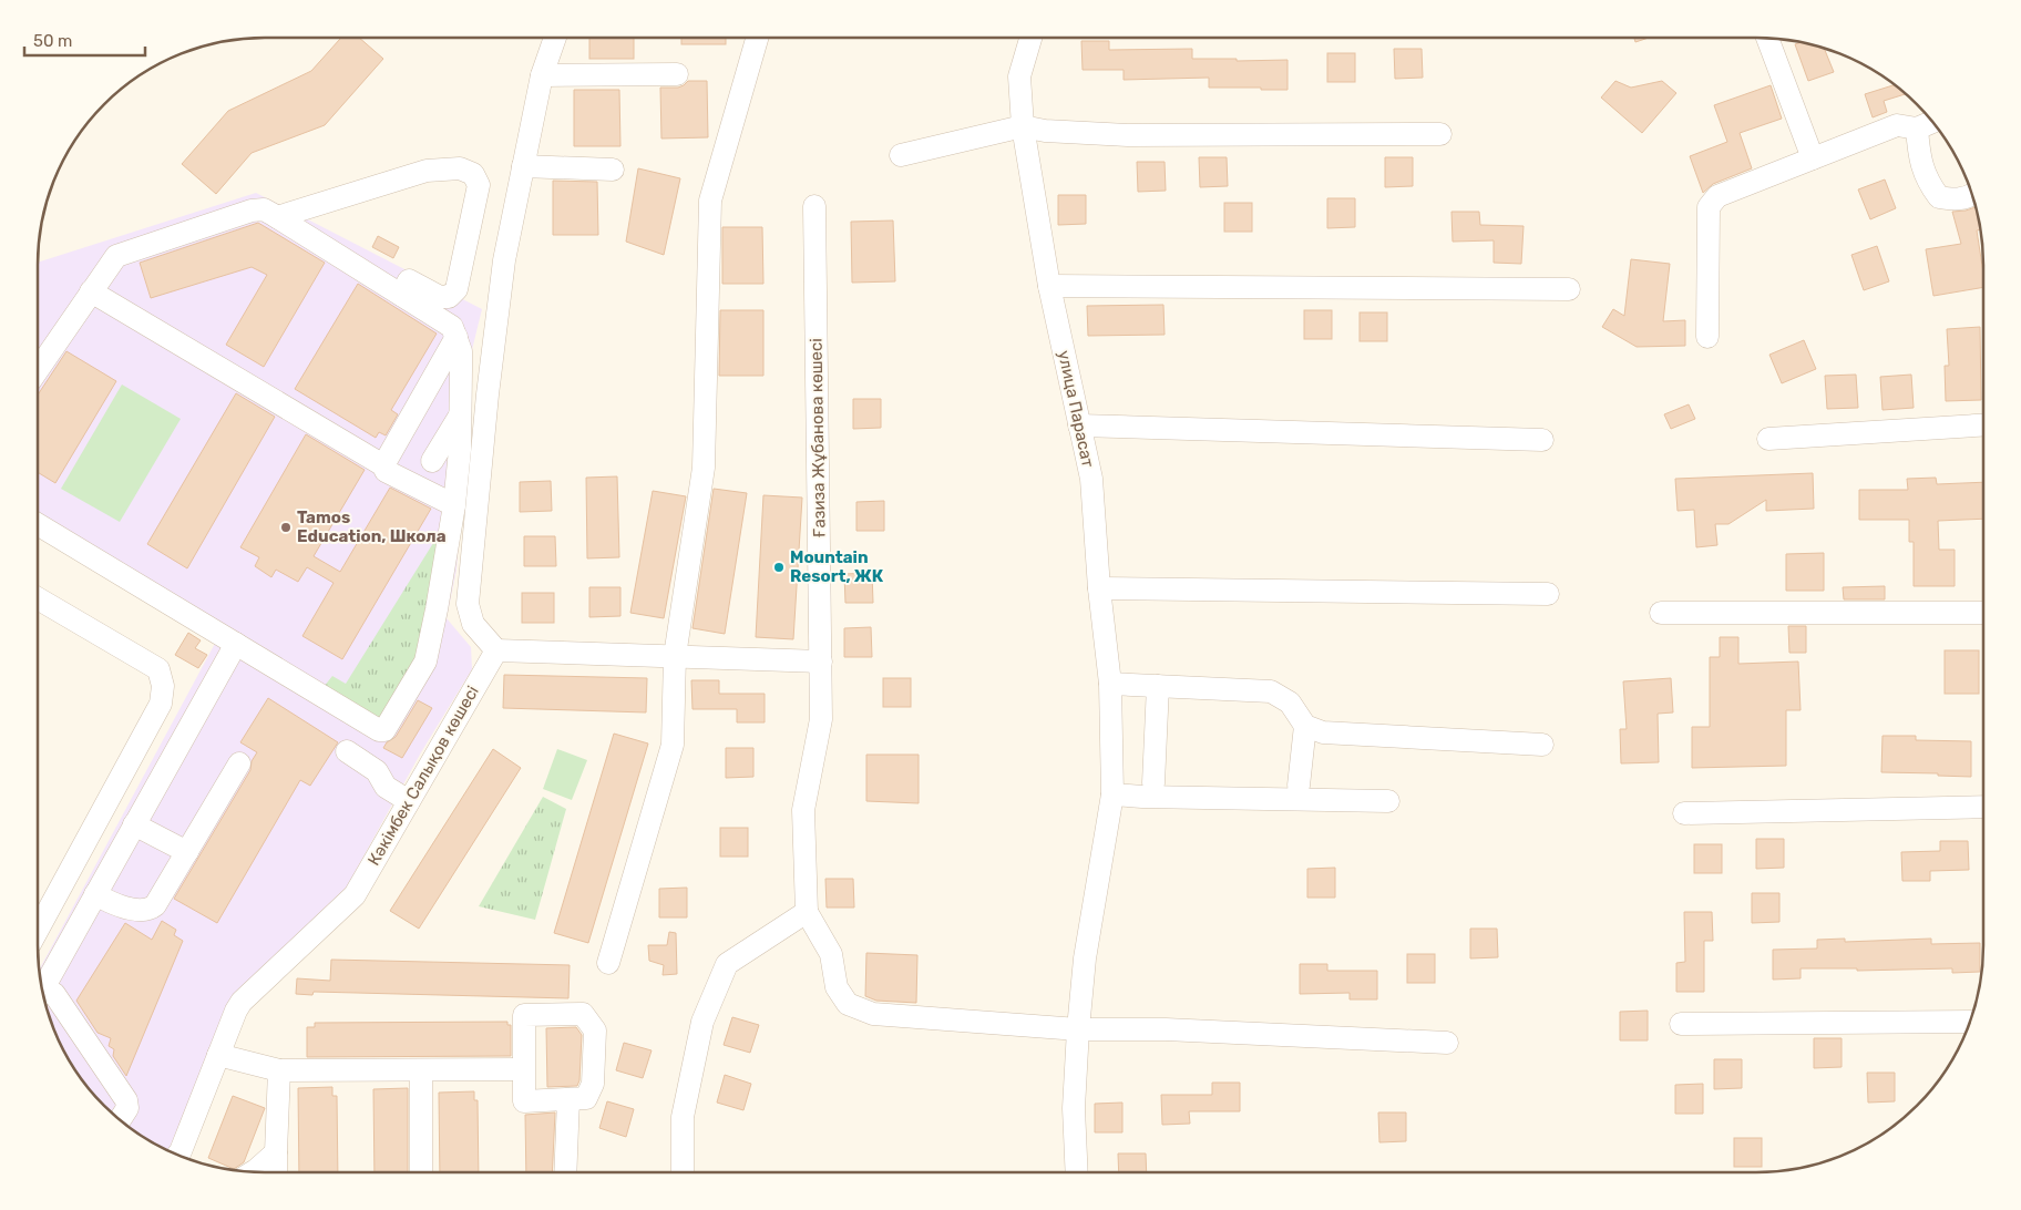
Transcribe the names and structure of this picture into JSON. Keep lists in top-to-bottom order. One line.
{"streets":{"street":["улица Парасат","Ғазиза Жұбанова көшесі","Кәкімбек Салықов көшесі"]},"places":["Tamos Education, Школа","Mountain Resort, ЖК"],"scale_bar":"50 m"}
